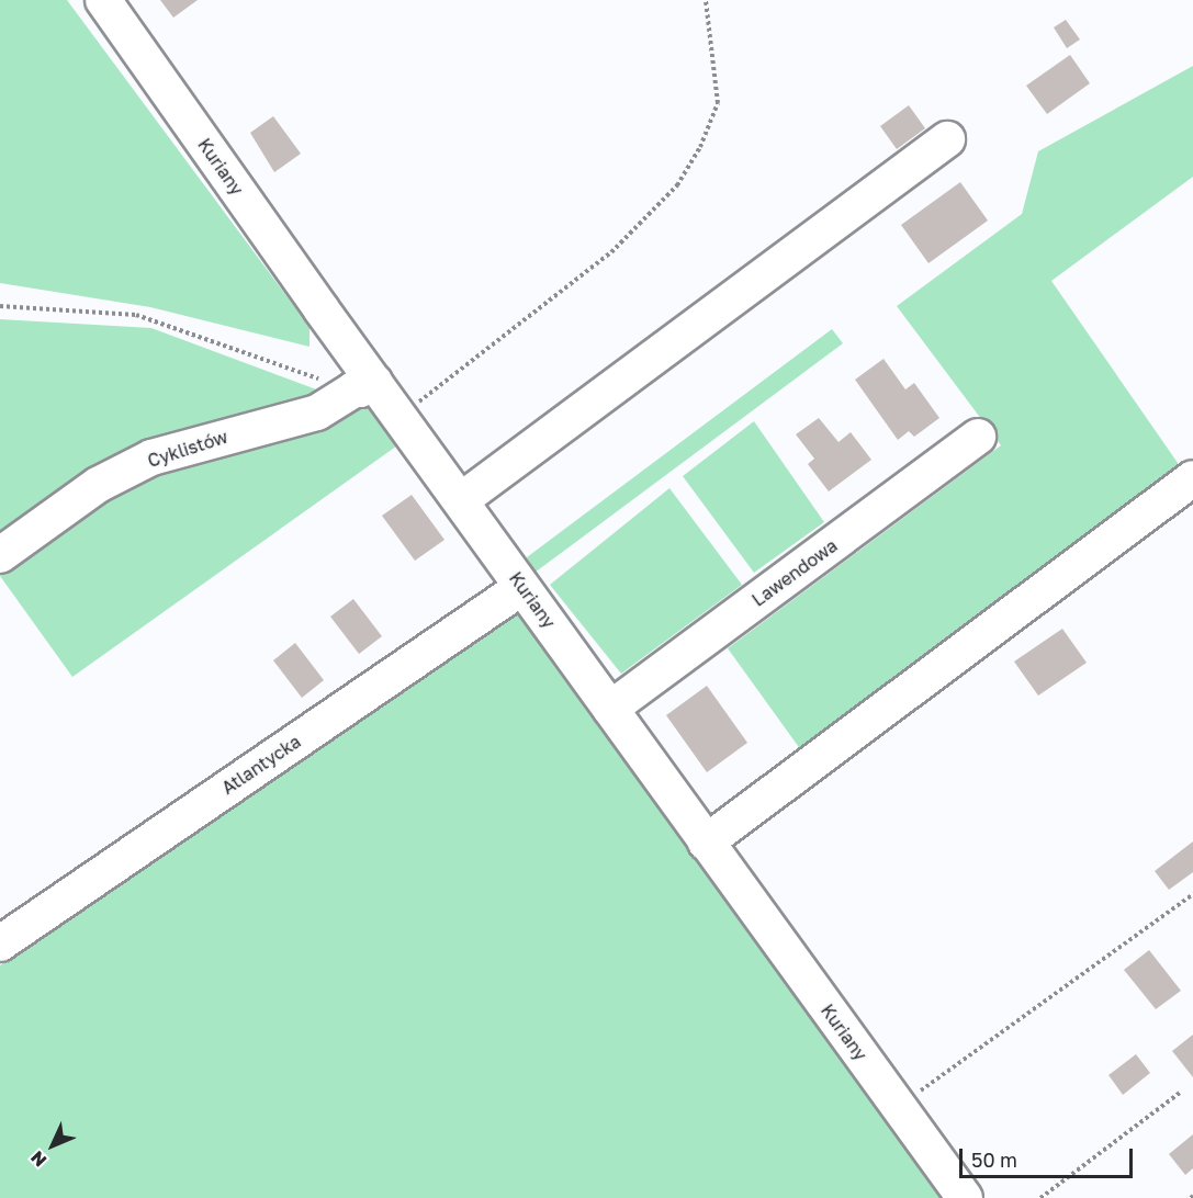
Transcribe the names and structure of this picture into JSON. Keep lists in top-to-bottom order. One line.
{"streets":{"street":["Kuriany","Cyklistów","Lawendowa","Atlantycka"]},"crossings":[["Kuriany","Cyklistów"],["Kuriany","Lawendowa"],["Kuriany","Atlantycka"]],"scale_bar":"50 m","north":"bottom left"}
